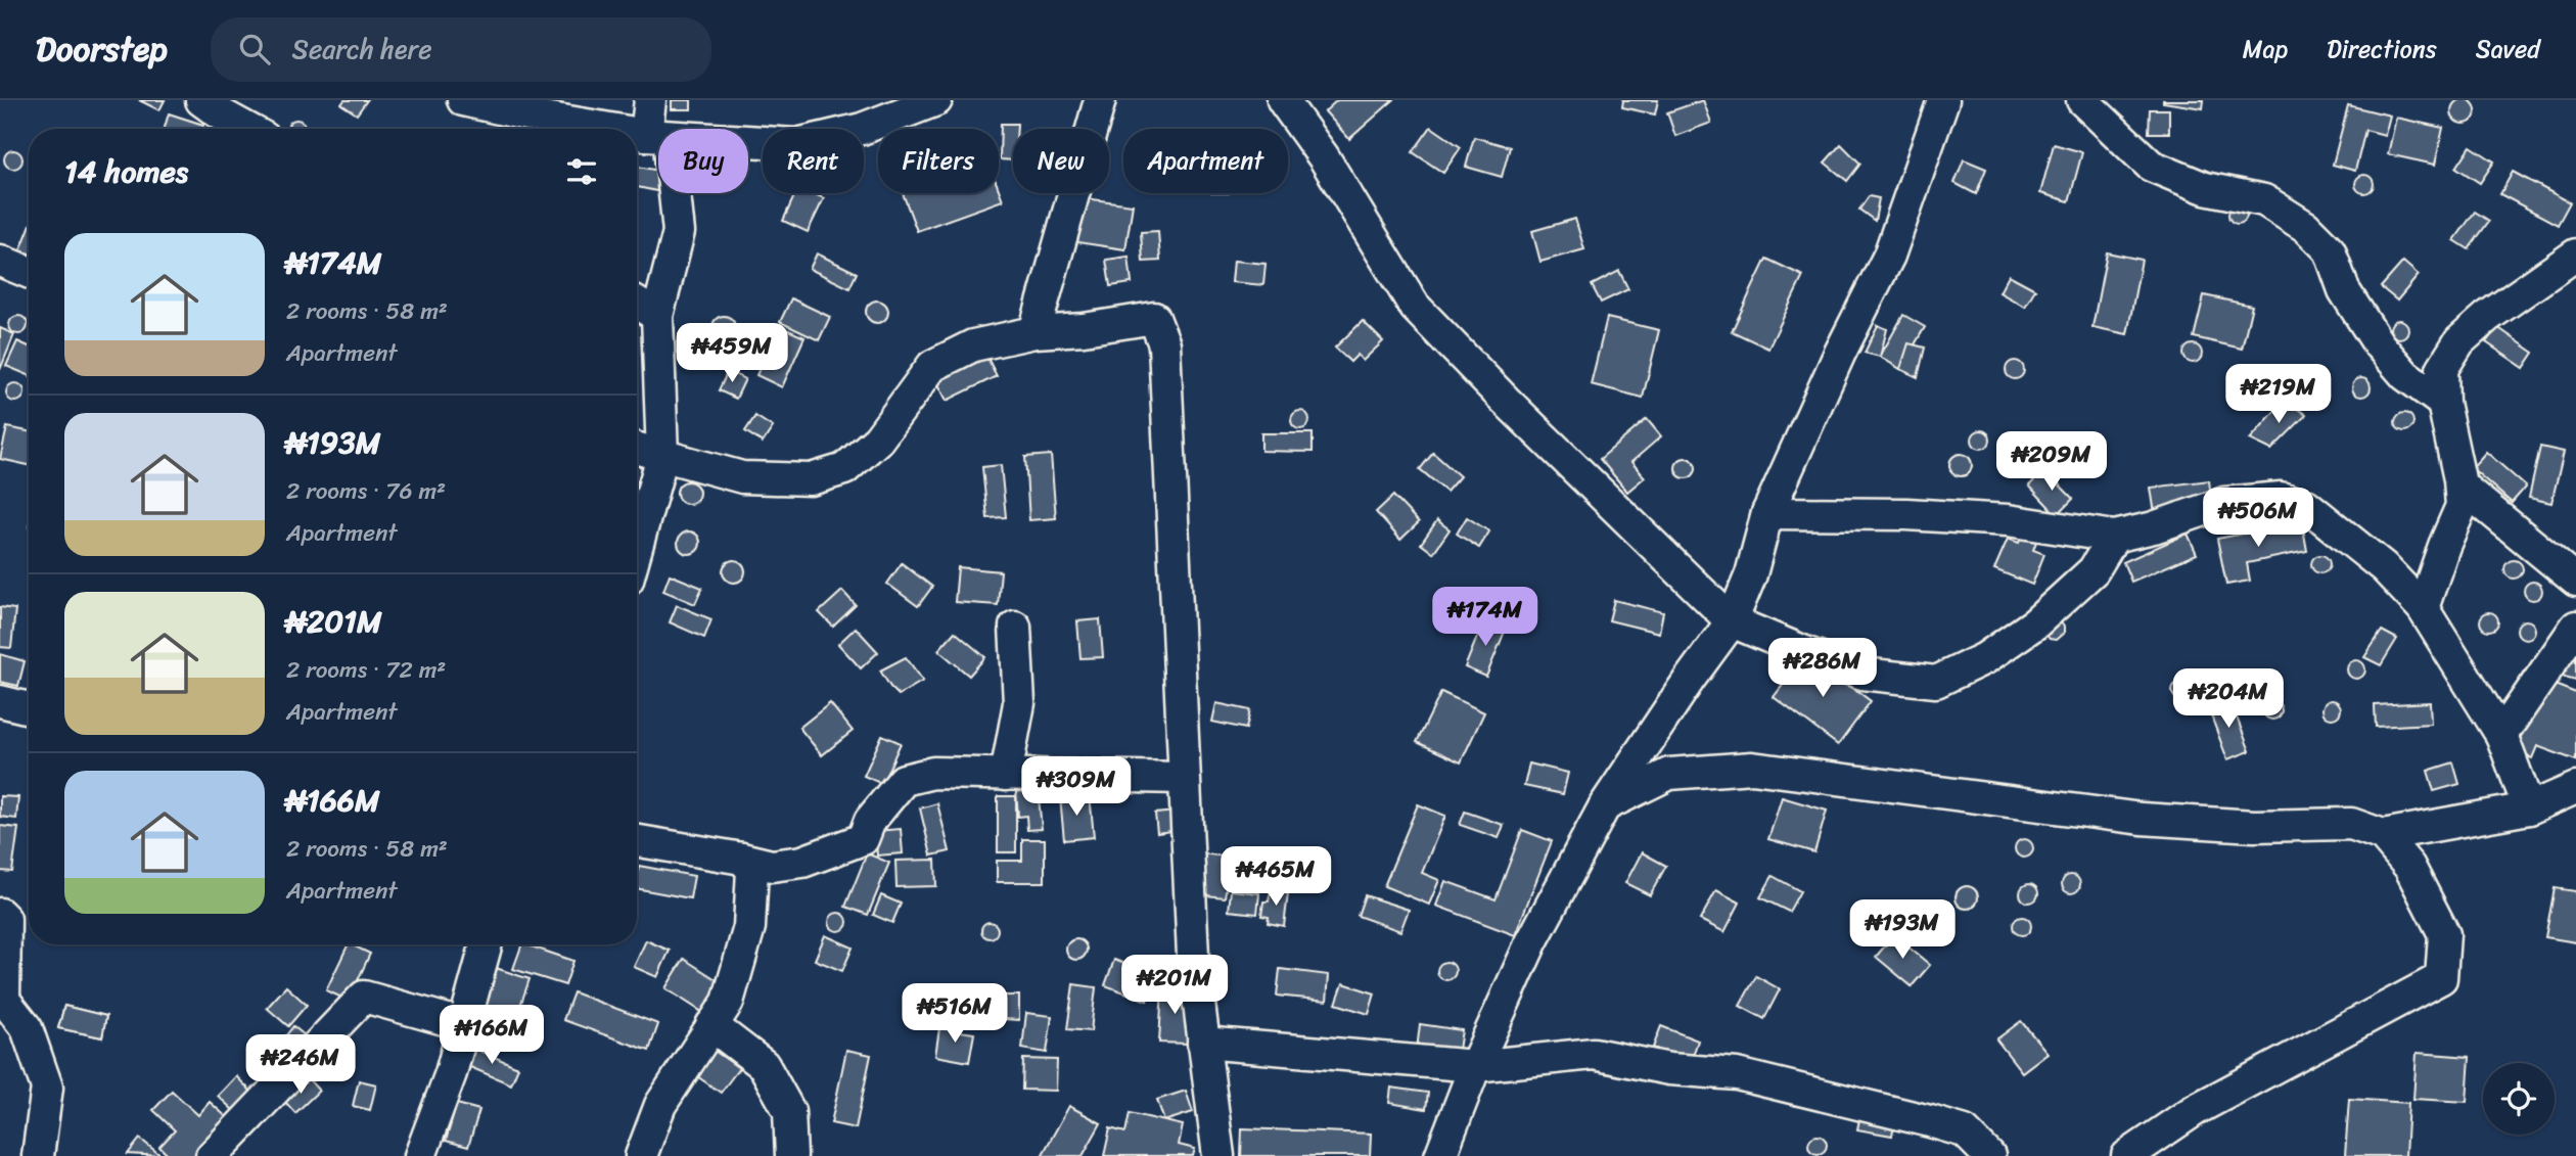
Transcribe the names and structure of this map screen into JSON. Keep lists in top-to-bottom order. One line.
{"page":{"header":"Doorstep","search":"Search here","nav":["Map","Directions","Saved"],"chip":["Buy","Rent","Filters","New","Apartment"],"heading":"14 homes","list":[{"name":"₦174M","note":"2 rooms · 58 m² · Apartment"},{"name":"₦193M","note":"2 rooms · 76 m² · Apartment"},{"name":"₦201M","note":"2 rooms · 72 m² · Apartment"},{"name":"₦166M","note":"2 rooms · 58 m² · Apartment"}],"price":["₦459M","₦219M","₦209M","₦506M","₦174M","₦286M","₦204M","₦309M","₦465M","₦193M","₦201M","₦516M","₦166M","₦246M"]}}
